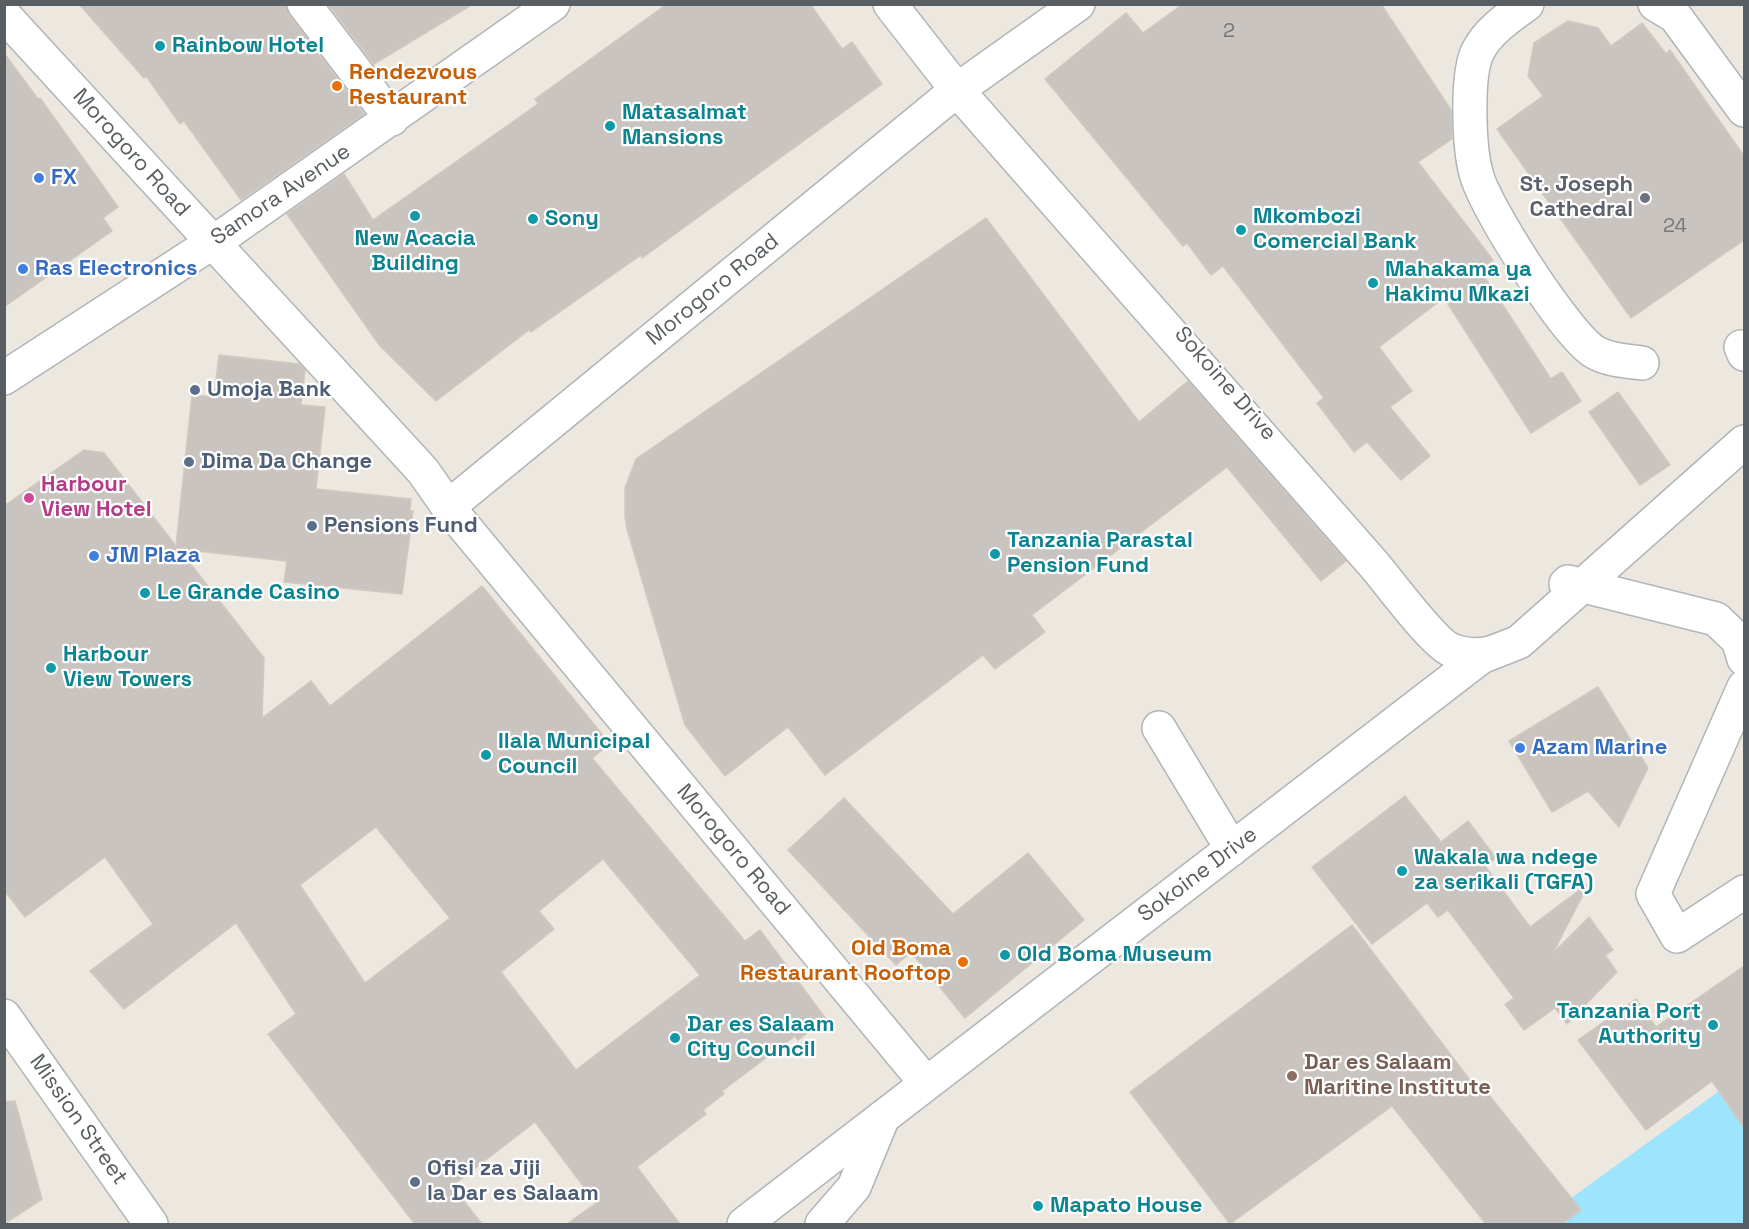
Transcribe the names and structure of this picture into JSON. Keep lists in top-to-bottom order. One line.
{"streets":{"street":["Morogoro Road","Samora Avenue","Sokoine Drive","Mission Street"]},"crossings":[["Morogoro Road","Samora Avenue"],["Morogoro Road","Sokoine Drive"]],"places":["Rainbow Hotel","Rendezvous Restaurant","Matasalmat Mansions","FX","St. Joseph Cathedral","New Acacia Building","Sony","Mkombozi Comercial Bank","Ras Electronics","Mahakama ya Hakimu Mkazi","Umoja Bank","Dima Da Change","Harbour View Hotel","Pensions Fund","Tanzania Parastal Pension Fund","JM Plaza","Le Grande Casino","Harbour View Towers","Azam Marine","Ilala Municipal Council","Wakala wa ndege za serikali (TGFA)","Old Boma Museum","Old Boma Restaurant Rooftop","Tanzania Port Authority","Dar es Salaam City Council","Dar es Salaam Maritine Institute","Ofisi za Jiji la Dar es Salaam","Mapato House"],"house_numbers":["2","24"]}
